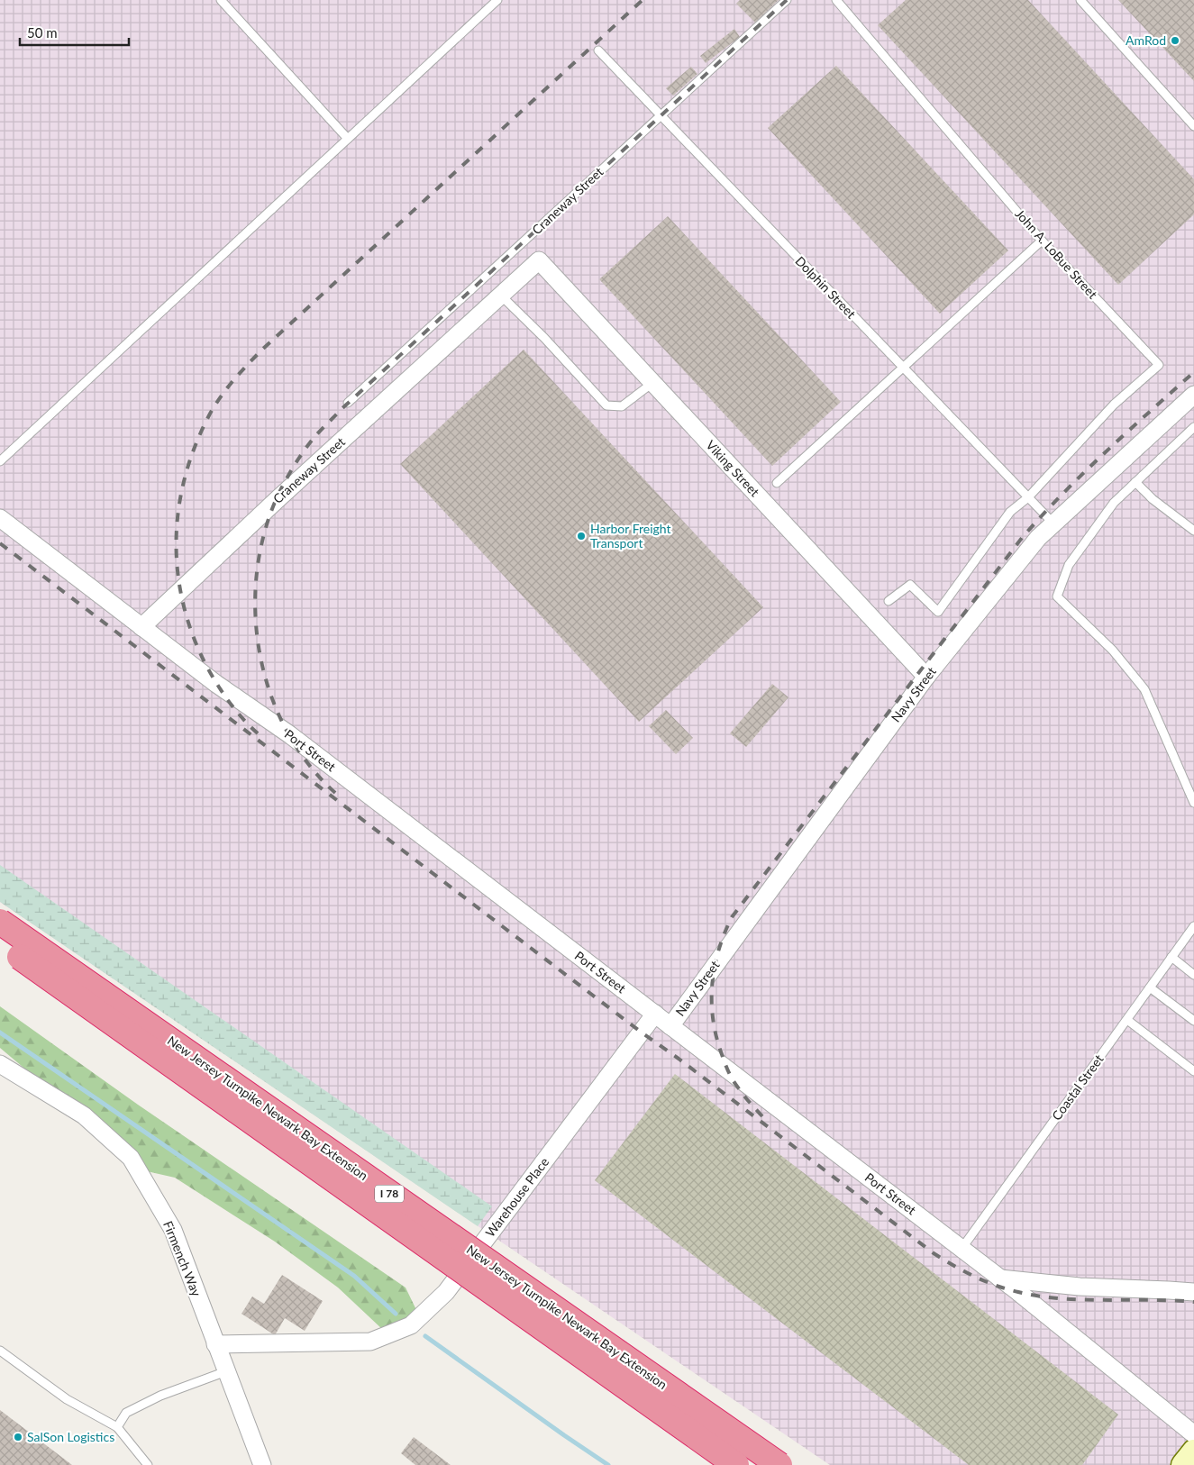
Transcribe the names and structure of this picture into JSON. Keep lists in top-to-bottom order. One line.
{"streets":{"highway":["New Jersey Turnpike Newark Bay Extension","I 78"],"street":["Craneway Street","Viking Street","Navy Street","Port Street","Warehouse Place","Firmench Way"],"lane":["John A. LoBue Street","Dolphin Street","Coastal Street"]},"crossings":[["Craneway Street","Dolphin Street"],["Craneway Street","Viking Street"],["Craneway Street","Port Street"],["John A. LoBue Street","Dolphin Street"],["Dolphin Street","Navy Street"],["Viking Street","Navy Street"],["Navy Street","Port Street"],["Port Street","Coastal Street"],["Port Street","Warehouse Place"],["Warehouse Place","Firmench Way"]],"places":["AmRod","Harbor Freight Transport","SalSon Logistics"],"scale_bar":"50 m"}
